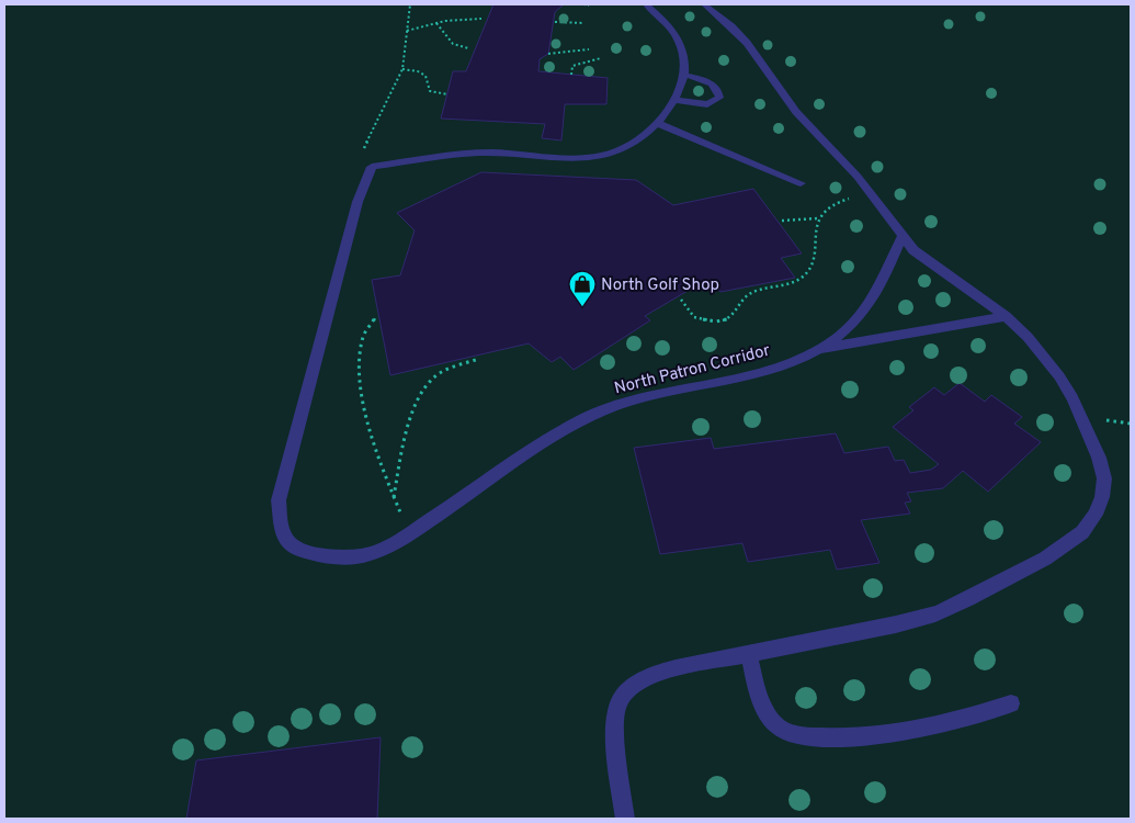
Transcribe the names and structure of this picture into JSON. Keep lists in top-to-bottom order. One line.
{"streets":{"lane":["North Patron Corridor"]},"places":{"shop":["North Golf Shop"]}}
